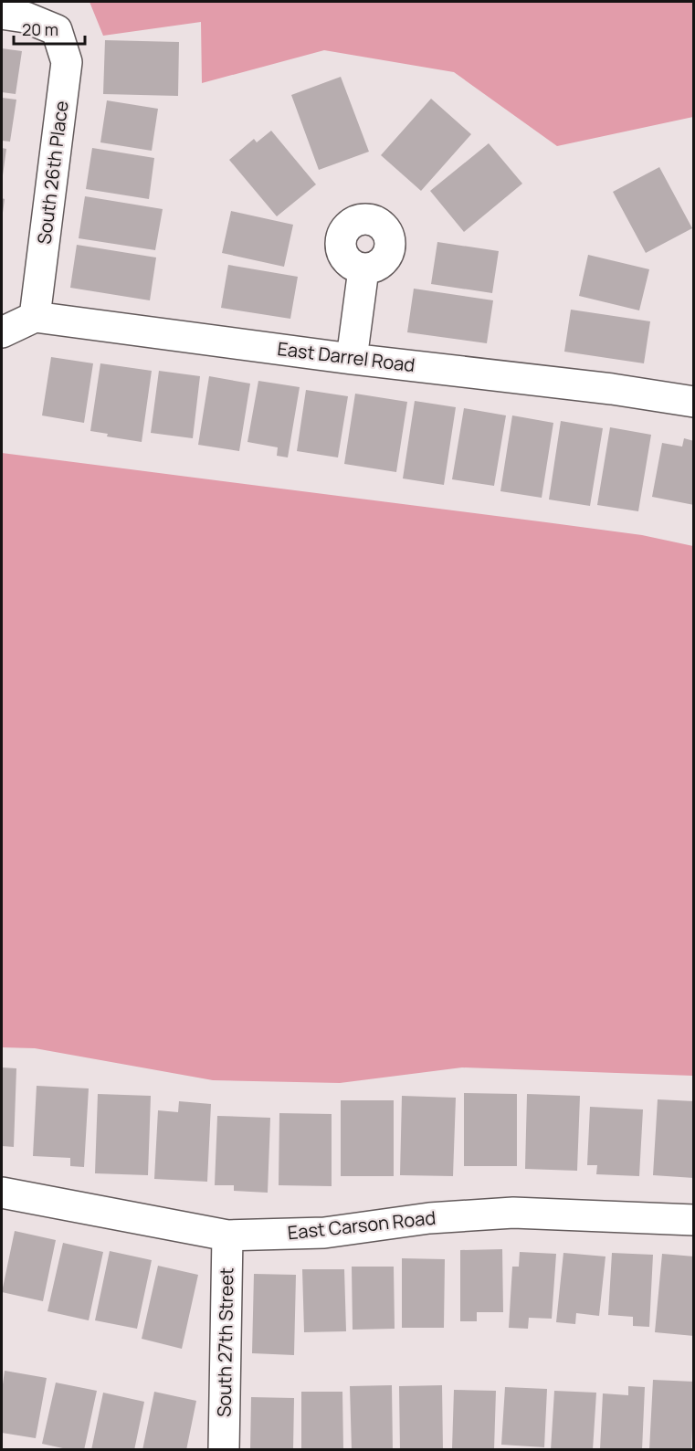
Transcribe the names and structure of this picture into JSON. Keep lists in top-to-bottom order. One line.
{"streets":{"street":["South 26th Place","East Darrel Road","East Carson Road","South 27th Street"]},"crossings":[["South 26th Place","East Darrel Road"],["East Carson Road","South 27th Street"]],"scale_bar":"20 m"}
